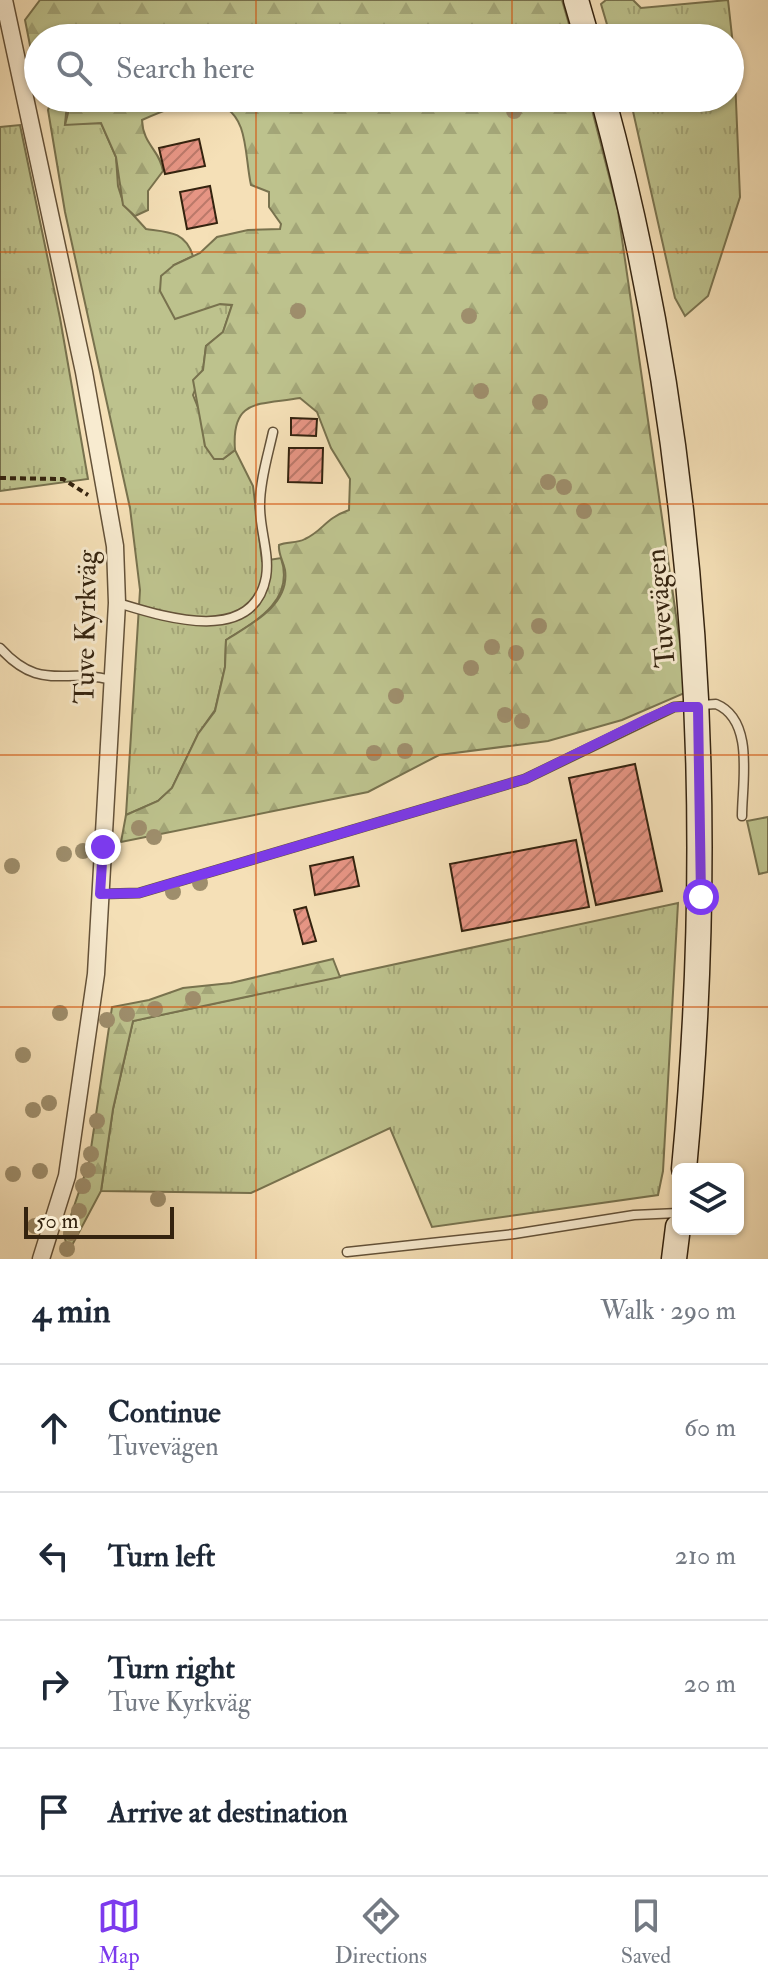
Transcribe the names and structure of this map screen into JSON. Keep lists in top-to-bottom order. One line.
{"streets":{"main road":["Tuvevägen"],"street":["Tuve Kyrkväg"]},"scale_bar":"50 m","page":{"search":"Search here","scale":"50 m","heading":["4 min","Walk · 290 m"],"list":[["Continue","Tuvevägen","60 m"],["Turn left","210 m"],["Turn right","Tuve Kyrkväg","20 m"],"Arrive at destination"],"nav":["Map","Directions","Saved"]}}
